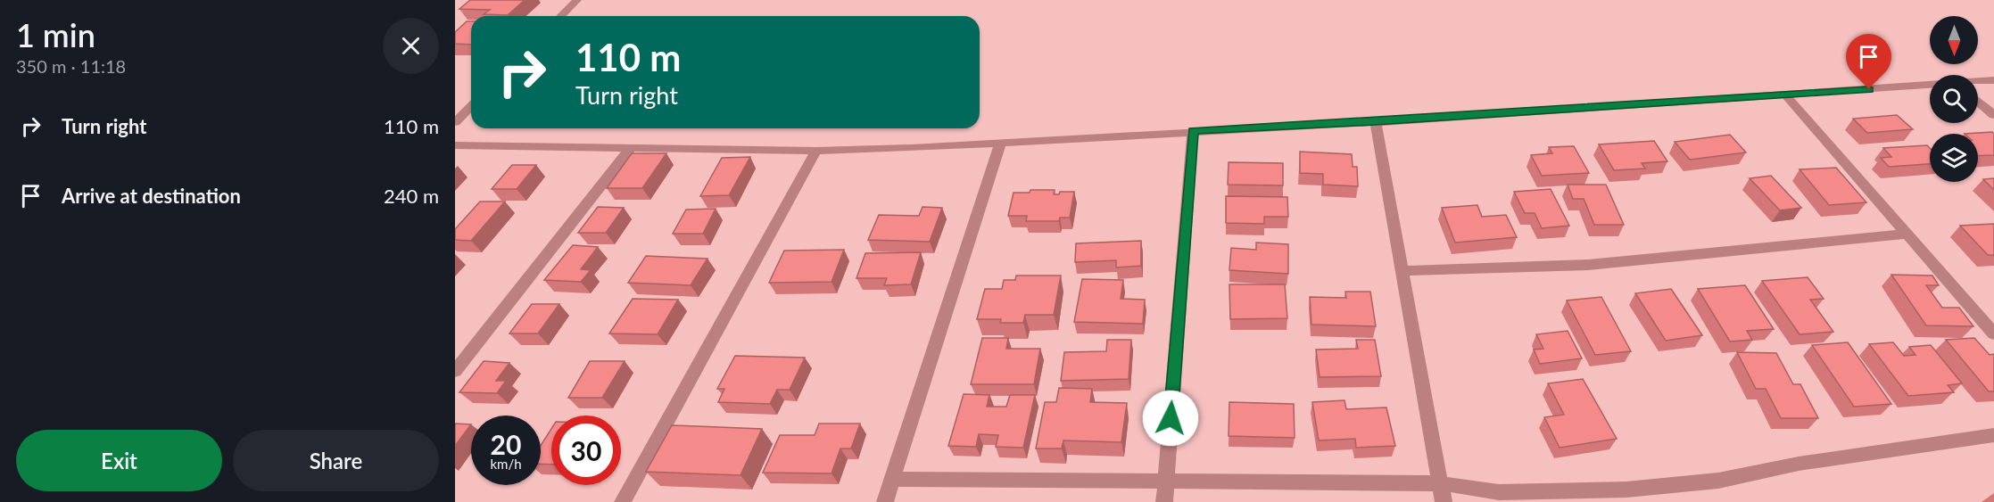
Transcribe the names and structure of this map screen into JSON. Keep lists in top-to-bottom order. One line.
{"north":"bottom","page":{"heading":["1 min","350 m · 11:18"],"turn":["110 m","Turn right"],"list":[{"name":"Turn right","value":"110 m"},{"name":"Arrive at destination","value":"240 m"}],"speed":"20 km/h","limit":"30","buttons":["Exit","Share"]}}
